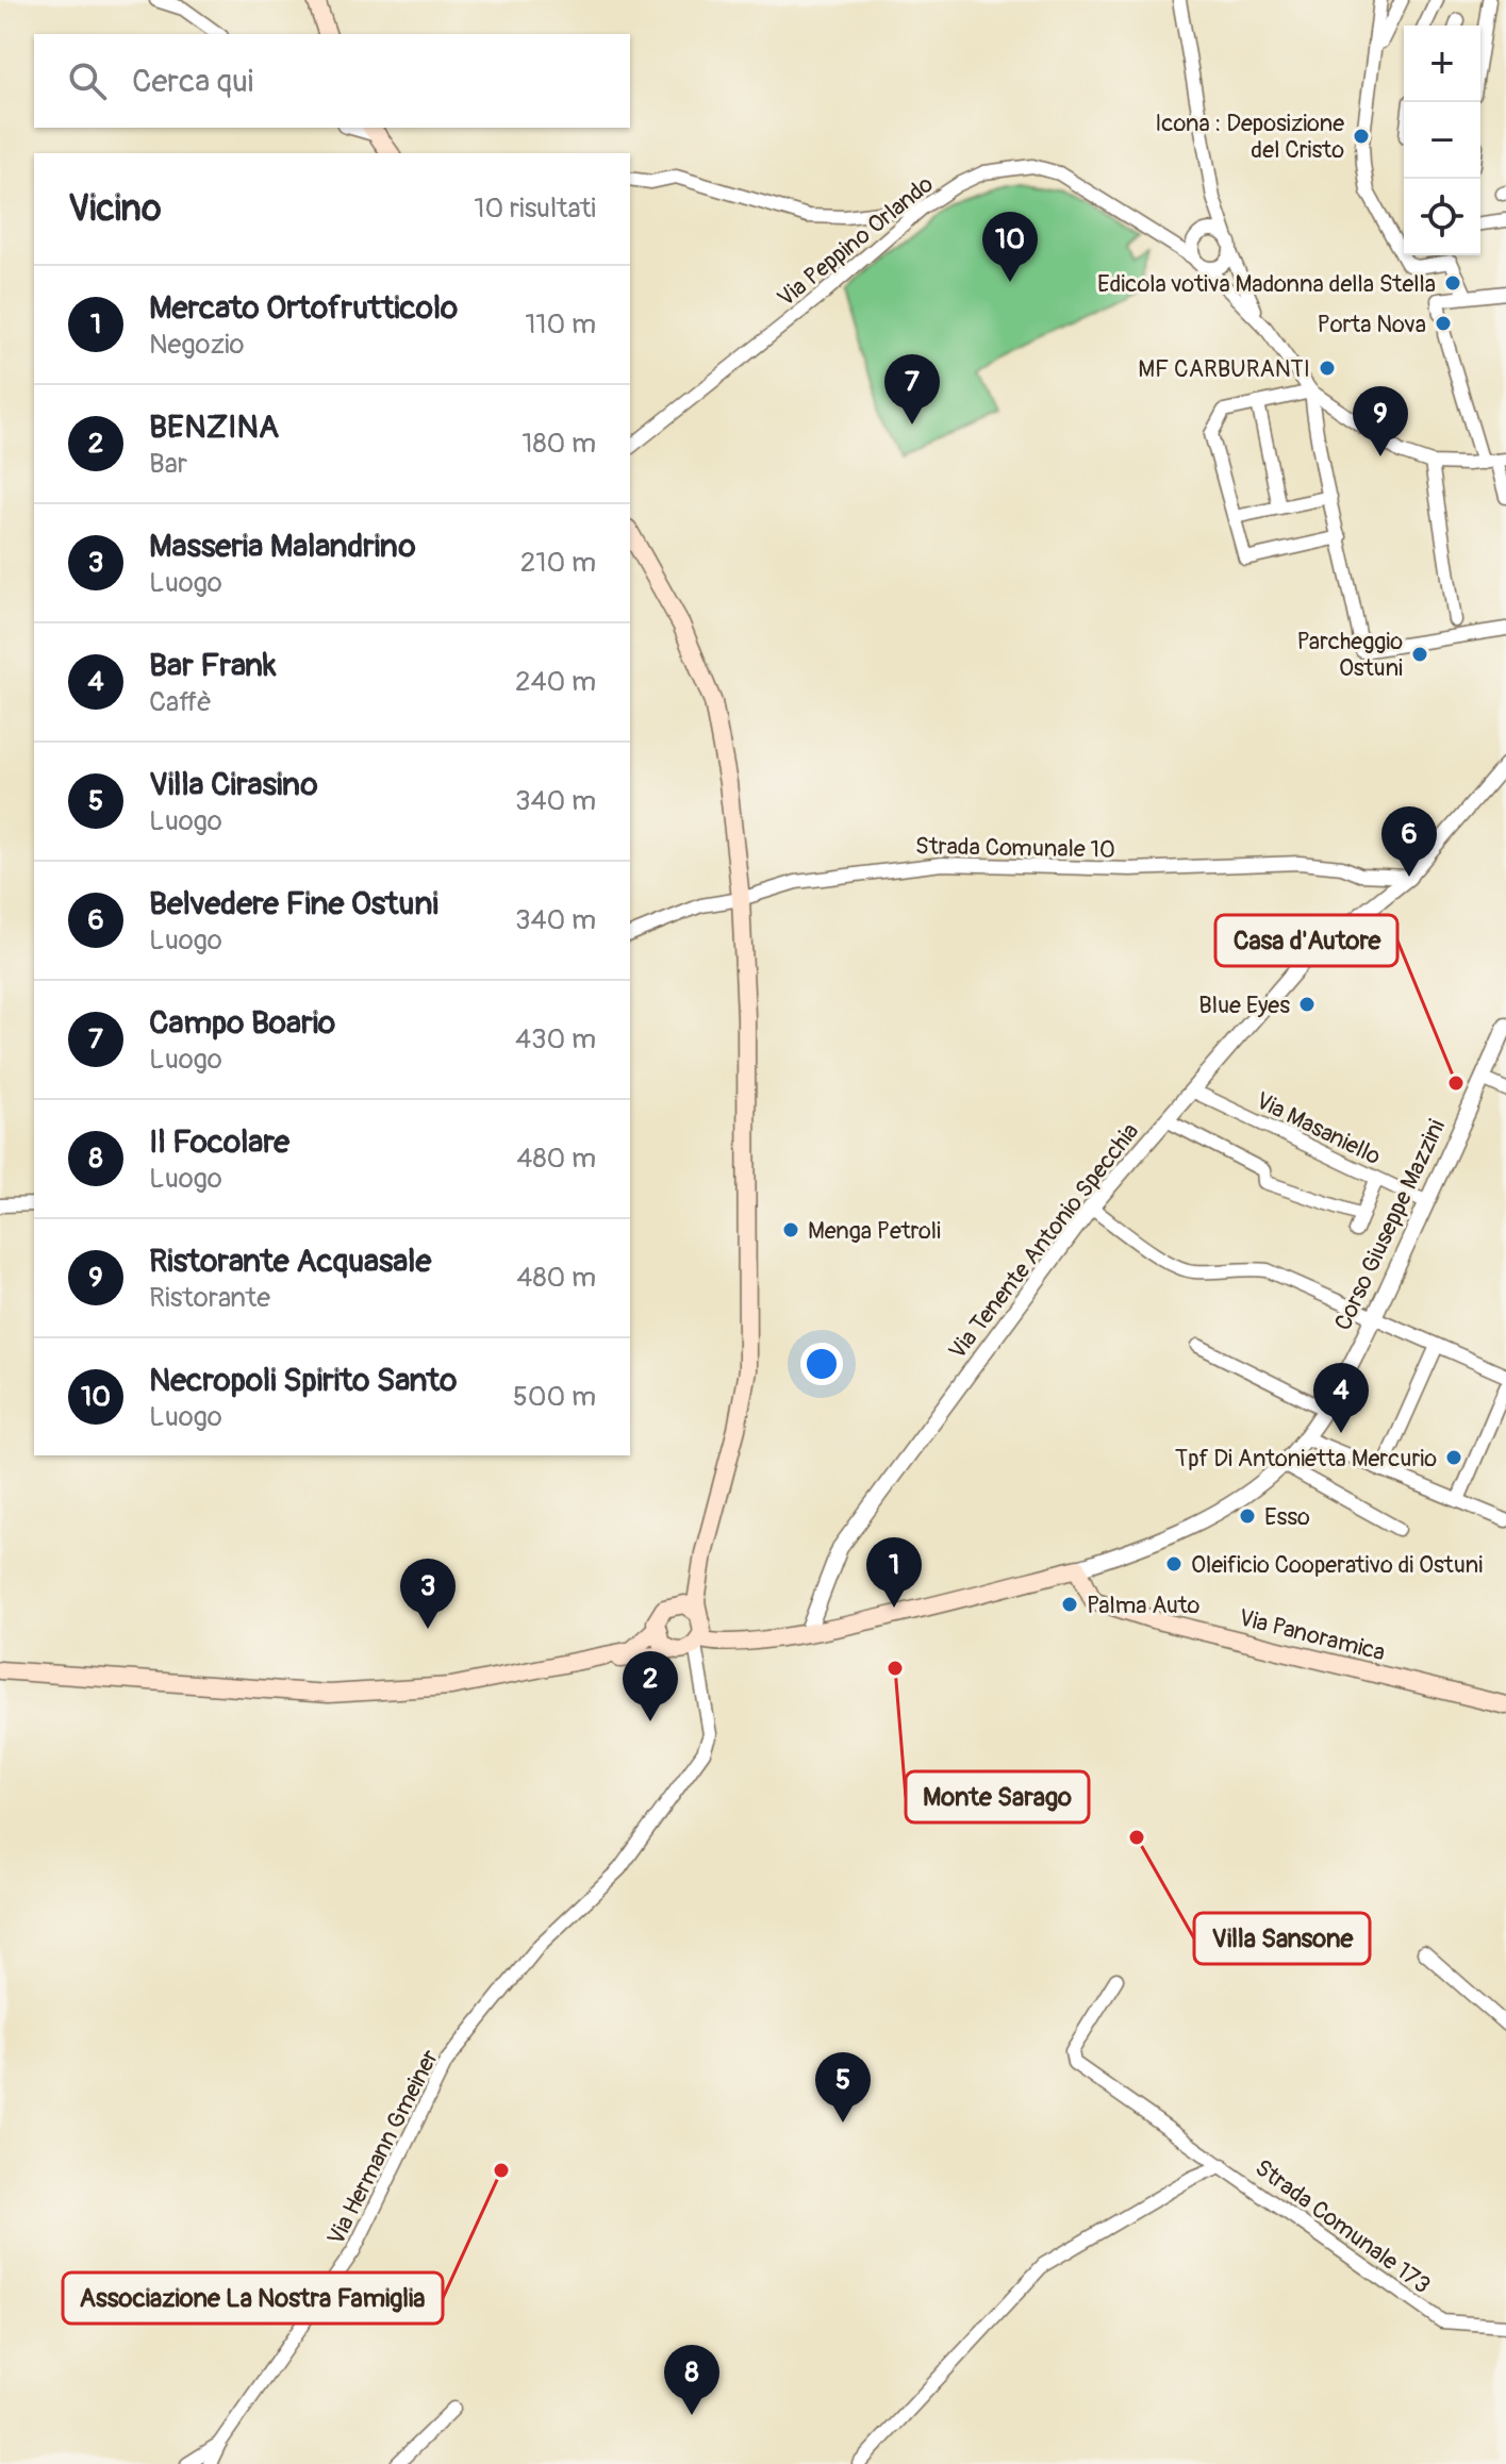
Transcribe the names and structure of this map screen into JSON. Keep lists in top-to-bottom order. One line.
{"streets":{"main road":["Corso Giuseppe Mazzini","Via Panoramica"],"street":["Via Peppino Orlando","Strada Comunale 10","Via Masaniello","Via Tenente Antonio Specchia","Via Hermann Gmeiner","Strada Comunale 173"]},"crossings":[["Strada Comunale 10","Via Tenente Antonio Specchia"],["Via Masaniello","Corso Giuseppe Mazzini"],["Via Masaniello","Via Tenente Antonio Specchia"],["Corso Giuseppe Mazzini","Via Tenente Antonio Specchia"],["Corso Giuseppe Mazzini","Via Panoramica"],["Corso Giuseppe Mazzini","Via Hermann Gmeiner"]],"places":["Icona : Deposizione del Cristo","Edicola votiva Madonna della Stella","Porta Nova","MF CARBURANTI","Parcheggio Ostuni","Blue Eyes","Casa d'Autore","Menga Petroli","Tpf Di Antonietta Mercurio","Esso","Oleificio Cooperativo di Ostuni","Palma Auto","Monte Sarago","Villa Sansone","Associazione La Nostra Famiglia"],"page":{"map_buttons":["+","−"],"search":"Cerca qui","heading":["Vicino","10 risultati"],"pins":["10","7","9","6","4","1","3","2","5","8"],"list":[{"mark":"1","name":"Mercato Ortofrutticolo","note":"Negozio","value":"110 m"},{"mark":"2","name":"BENZINA","note":"Bar","value":"180 m"},{"mark":"3","name":"Masseria Malandrino","note":"Luogo","value":"210 m"},{"mark":"4","name":"Bar Frank","note":"Caffè","value":"240 m"},{"mark":"5","name":"Villa Cirasino","note":"Luogo","value":"340 m"},{"mark":"6","name":"Belvedere Fine Ostuni","note":"Luogo","value":"340 m"},{"mark":"7","name":"Campo Boario","note":"Luogo","value":"430 m"},{"mark":"8","name":"Il Focolare","note":"Luogo","value":"480 m"},{"mark":"9","name":"Ristorante Acquasale","note":"Ristorante","value":"480 m"},{"mark":"10","name":"Necropoli Spirito Santo","note":"Luogo","value":"500 m"}]}}
